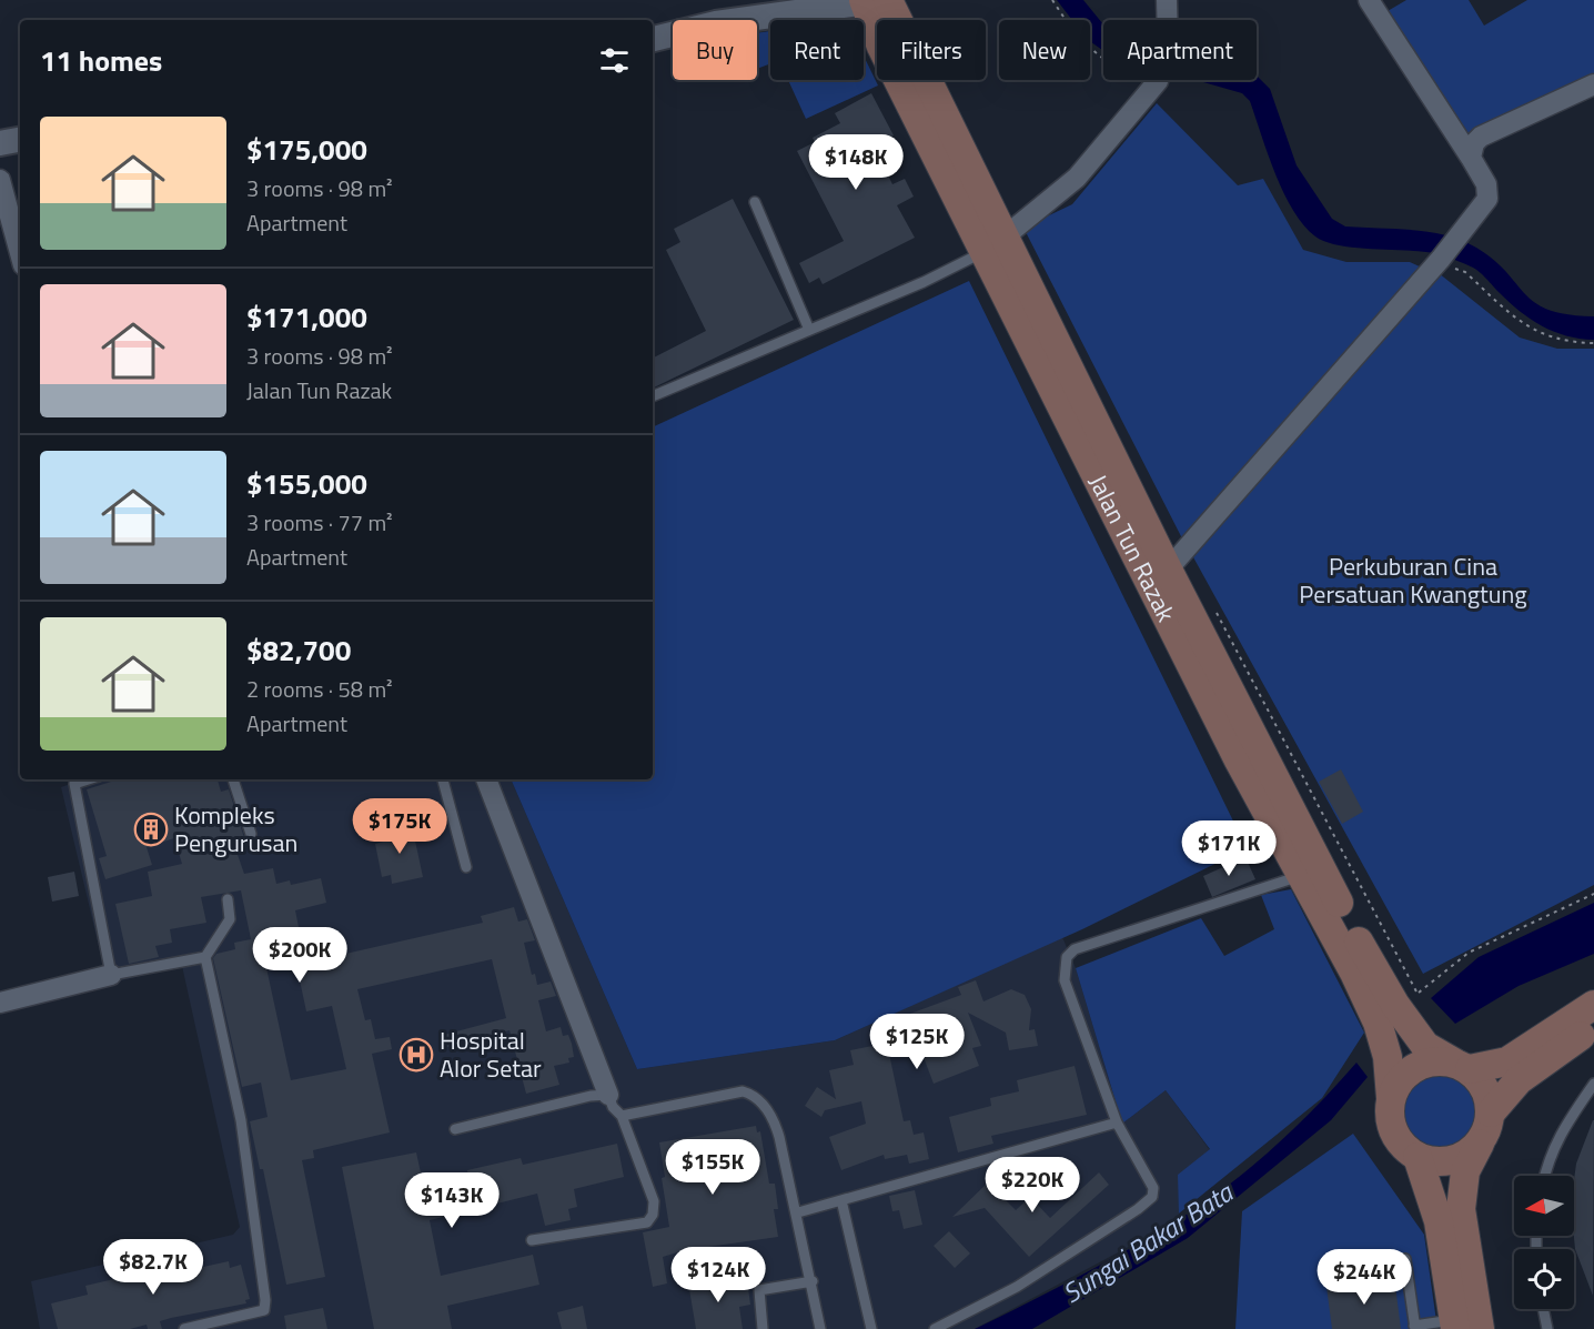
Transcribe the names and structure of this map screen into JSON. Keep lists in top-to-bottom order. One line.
{"streets":{"main road":["Jalan Tun Razak"]},"water":["Sungai Bakar Bata"],"parks":["Perkuburan Cina Persatuan Kwangtung"],"places":{"building":["Kompleks Pengurusan"],"hospital":["Hospital Alor Setar"]},"north":"left","page":{"chip":["Buy","Rent","Filters","New","Apartment"],"heading":"11 homes","list":[{"name":"$175,000","note":"3 rooms · 98 m² · Apartment"},{"name":"$171,000","note":"3 rooms · 98 m² · Jalan Tun Razak"},{"name":"$155,000","note":"3 rooms · 77 m² · Apartment"},{"name":"$82,700","note":"2 rooms · 58 m² · Apartment"}],"price":["$148K","$175K","$171K","$200K","$125K","$155K","$220K","$143K","$82.7K","$124K","$244K"]}}
